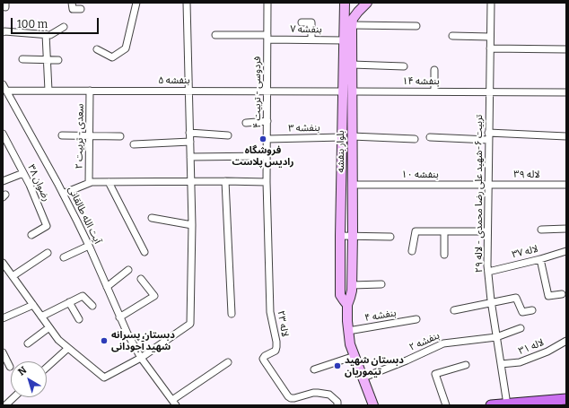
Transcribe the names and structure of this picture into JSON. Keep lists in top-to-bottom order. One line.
{"streets":{"main road":["بلوار بنفشه"],"street":["بنفشه ۷","بنفشه ۵","بنفشه ۱۴","فردوسی - تربیت ۴","بنفشه ۳","سعدی - تربیت ۲","بنفشه ۱۰","لاله ۳۹","رضوان ۳۸","تربیت ۶-شهید علی رضا محمدی - لاله ۲۹","آیت الله طالقانی","لاله ۳۷","بنفشه ۴","لاله ۲۳","بنفشه ۲","لاله ۳۱"]},"crossings":[["بنفشه ۷","فردوسی - تربیت ۴"],["بنفشه ۷","بلوار بنفشه"],["بنفشه ۵","بنفشه ۱۴"],["بنفشه ۵","فردوسی - تربیت ۴"],["بنفشه ۵","سعدی - تربیت ۲"],["بنفشه ۵","بلوار بنفشه"],["بنفشه ۵","آیت الله طالقانی"],["بنفشه ۱۴","بلوار بنفشه"],["بنفشه ۱۴","تربیت ۶-شهید علی رضا محمدی - لاله ۲۹"],["فردوسی - تربیت ۴","بنفشه ۳"],["فردوسی - تربیت ۴","لاله ۲۳"],["بنفشه ۳","بلوار بنفشه"],["بلوار بنفشه","بنفشه ۱۰"],["بلوار بنفشه","بنفشه ۴"],["بلوار بنفشه","بنفشه ۲"],["بنفشه ۱۰","لاله ۳۹"],["بنفشه ۱۰","تربیت ۶-شهید علی رضا محمدی - لاله ۲۹"],["لاله ۳۹","تربیت ۶-شهید علی رضا محمدی - لاله ۲۹"],["تربیت ۶-شهید علی رضا محمدی - لاله ۲۹","لاله ۳۷"],["تربیت ۶-شهید علی رضا محمدی - لاله ۲۹","بنفشه ۲"],["تربیت ۶-شهید علی رضا محمدی - لاله ۲۹","لاله ۳۱"]],"places":["فروشگاه رادیس پلاست","دبستان پسرانه شهید آجودانی","دبستان شهید تیموریان"],"scale_bar":"100 m","north":"top left"}
